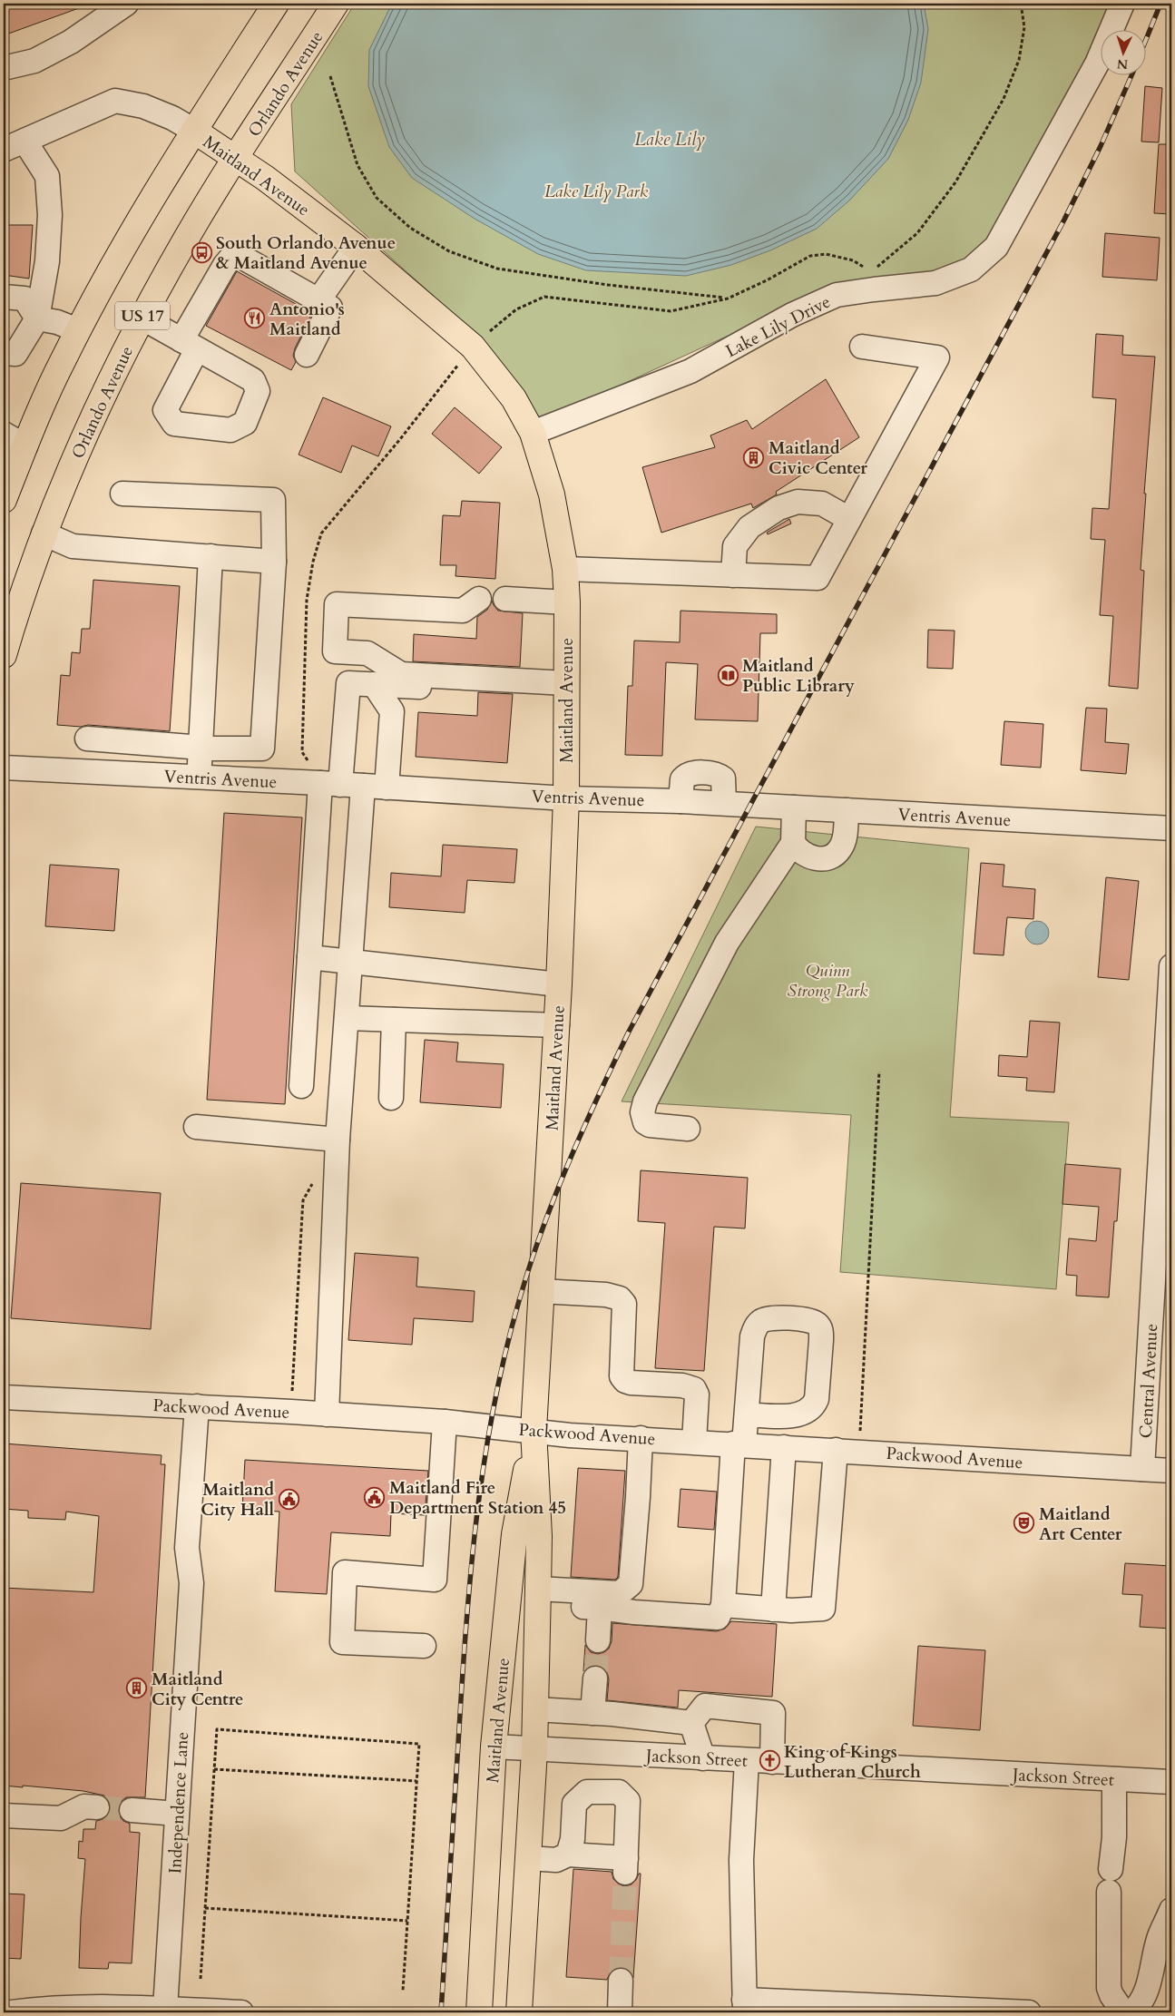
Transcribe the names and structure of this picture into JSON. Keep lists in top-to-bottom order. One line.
{"streets":{"main road":["Orlando Avenue","Maitland Avenue","US 17"],"street":["Lake Lily Drive","Ventris Avenue","Central Avenue","Packwood Avenue","Jackson Street","Independence Lane"]},"crossings":[["Orlando Avenue","Maitland Avenue"],["Maitland Avenue","US 17"],["Maitland Avenue","Lake Lily Drive"],["Maitland Avenue","Ventris Avenue"],["Maitland Avenue","Packwood Avenue"],["Maitland Avenue","Jackson Street"],["Central Avenue","Packwood Avenue"],["Packwood Avenue","Independence Lane"]],"water":["Lake Lily"],"parks":["Lake Lily Park","Quinn Strong Park"],"places":{"bus stop":["South Orlando Avenue & Maitland Avenue"],"restaurant":["Antonio's Maitland"],"building":["Maitland Civic Center","Maitland City Centre"],"library":["Maitland Public Library"],"public building":["Maitland Fire Department Station 45","Maitland City Hall"],"theatre":["Maitland Art Center"],"church":["King of Kings Lutheran Church"]},"north":"bottom"}
